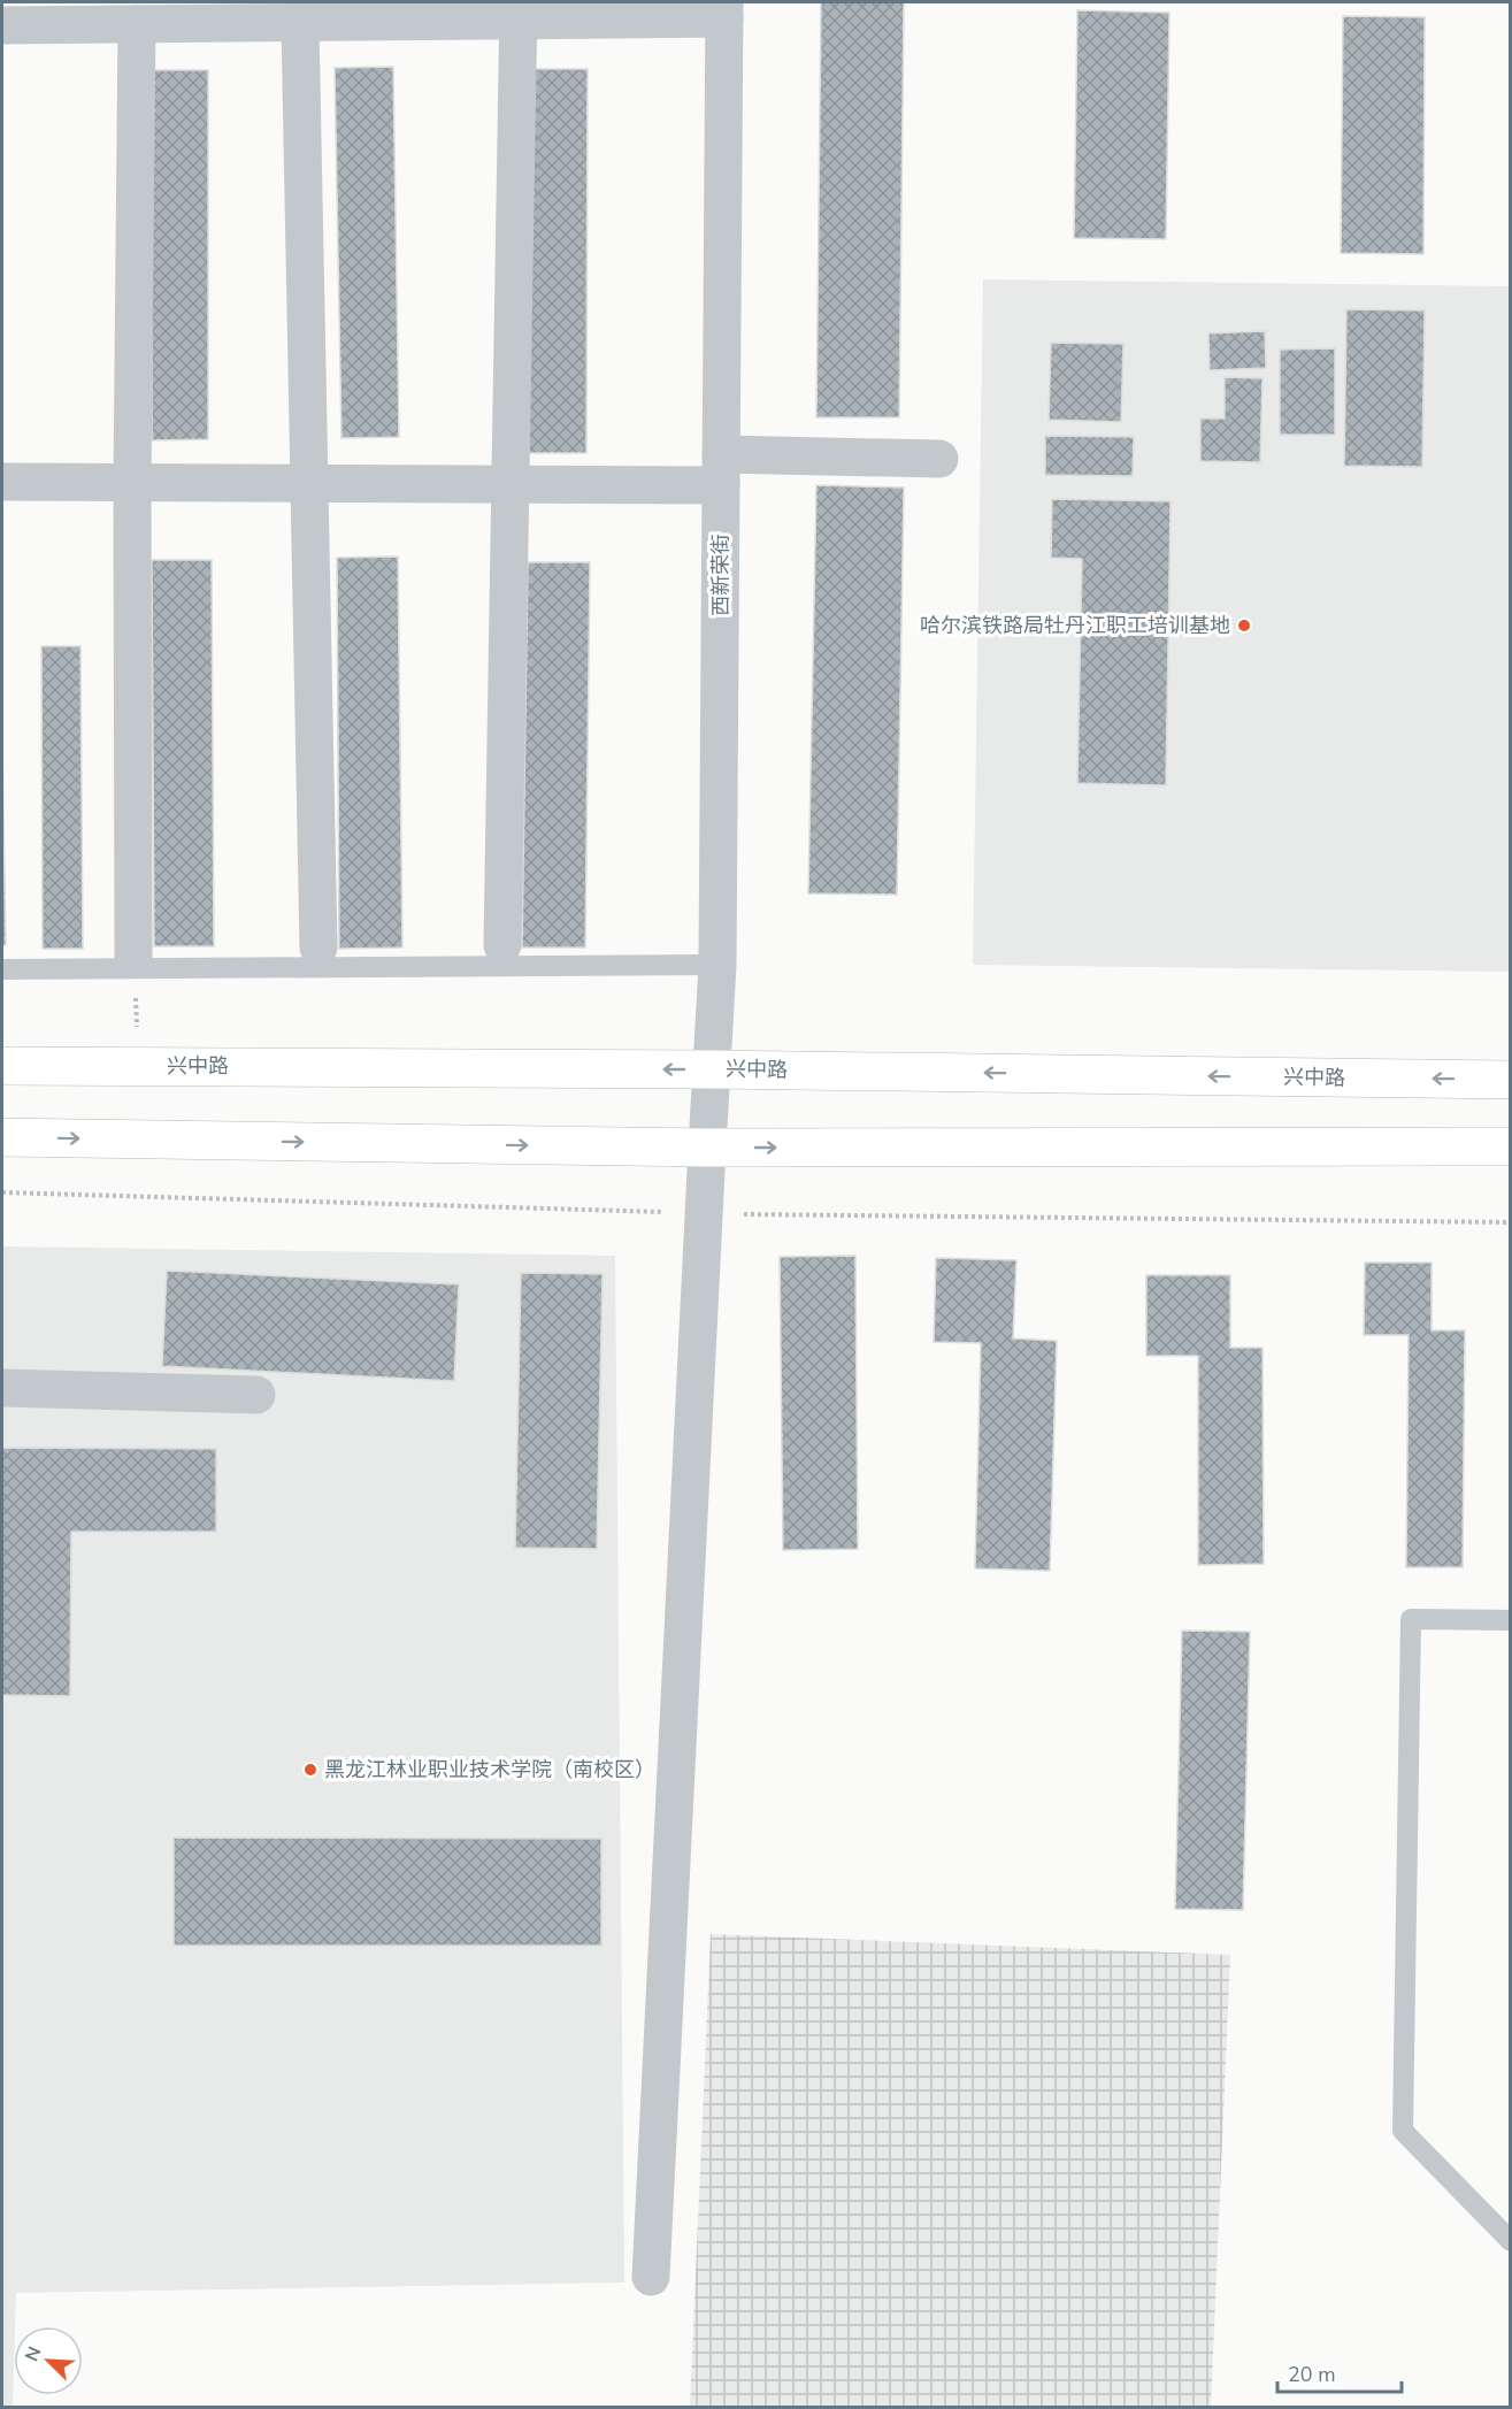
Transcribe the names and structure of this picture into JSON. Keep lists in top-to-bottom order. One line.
{"streets":{"highway":["兴中路"],"street":["西新荣街"]},"crossings":[["西新荣街","兴中路"]],"places":["哈尔滨铁路局牡丹江职工培训基地","黑龙江林业职业技术学院（南校区）"],"scale_bar":"20 m","north":"top left"}
